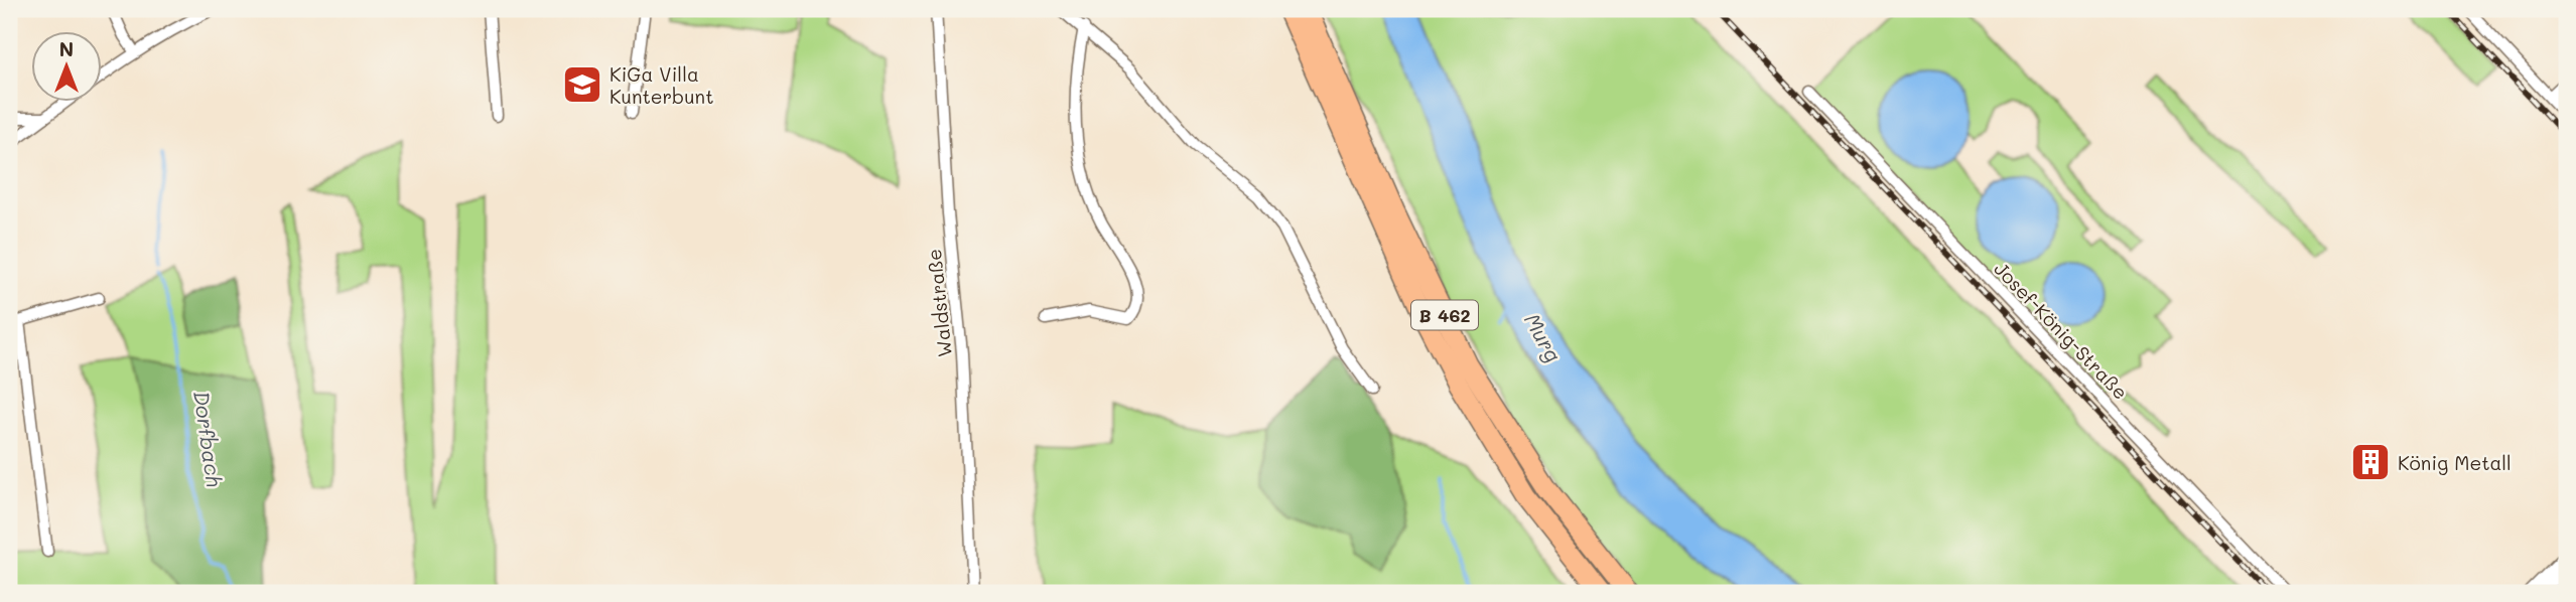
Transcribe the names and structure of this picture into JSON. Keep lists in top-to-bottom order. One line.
{"streets":{"highway":["B 462"],"street":["Waldstraße","Josef-König-Straße"]},"water":["Murg","Dorfbach"],"places":{"school or university":["KiGa Villa Kunterbunt"],"building":["König Metall"]},"north":"top"}
